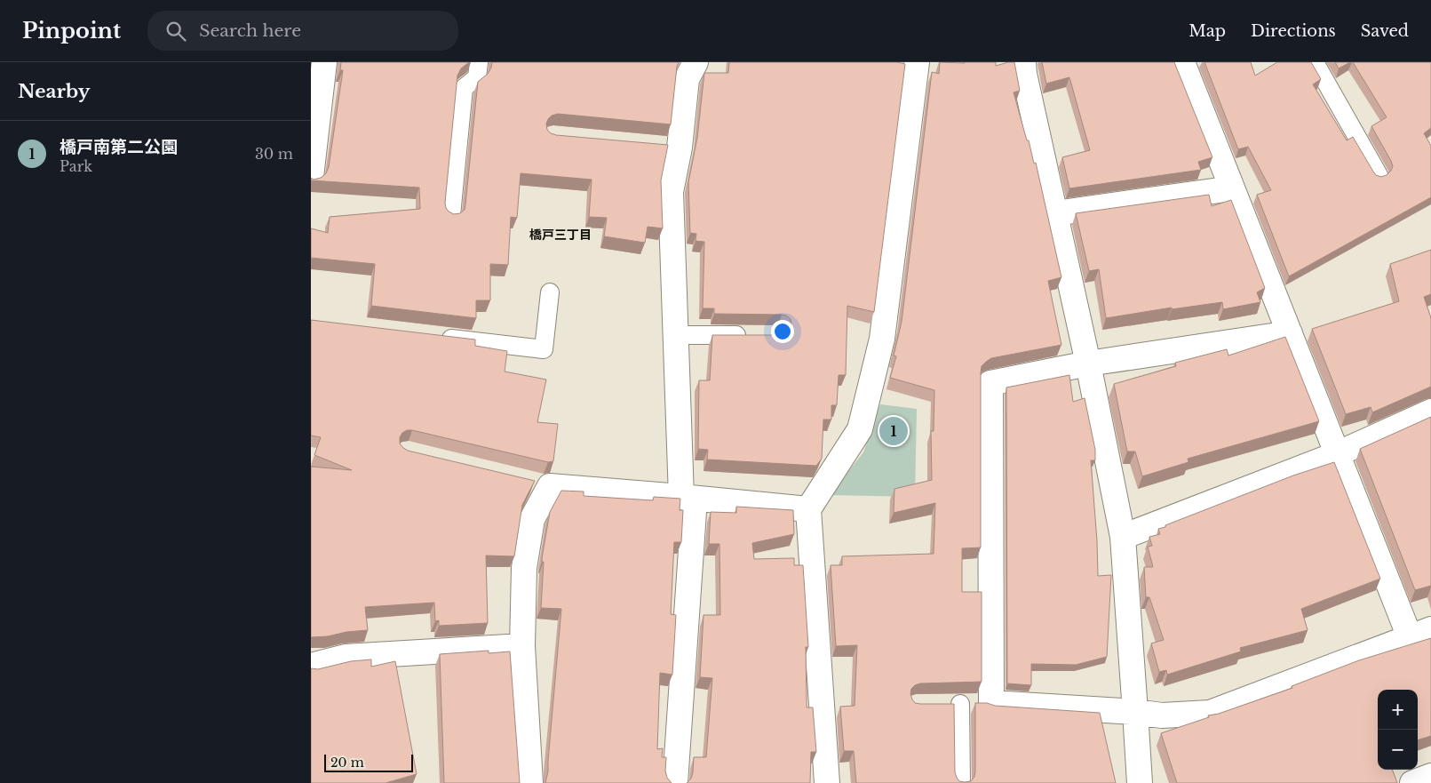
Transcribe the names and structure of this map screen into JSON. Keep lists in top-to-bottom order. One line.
{"districts":["橋戸三丁目"],"scale_bar":"20 m","page":{"header":"Pinpoint","search":"Search here","nav":["Map","Directions","Saved"],"heading":"Nearby","list":[{"mark":"1","name":"橋戸南第二公園","note":"Park","value":"30 m"}],"pins":"1","map_buttons":["+","−"],"scale":"20 m"}}
